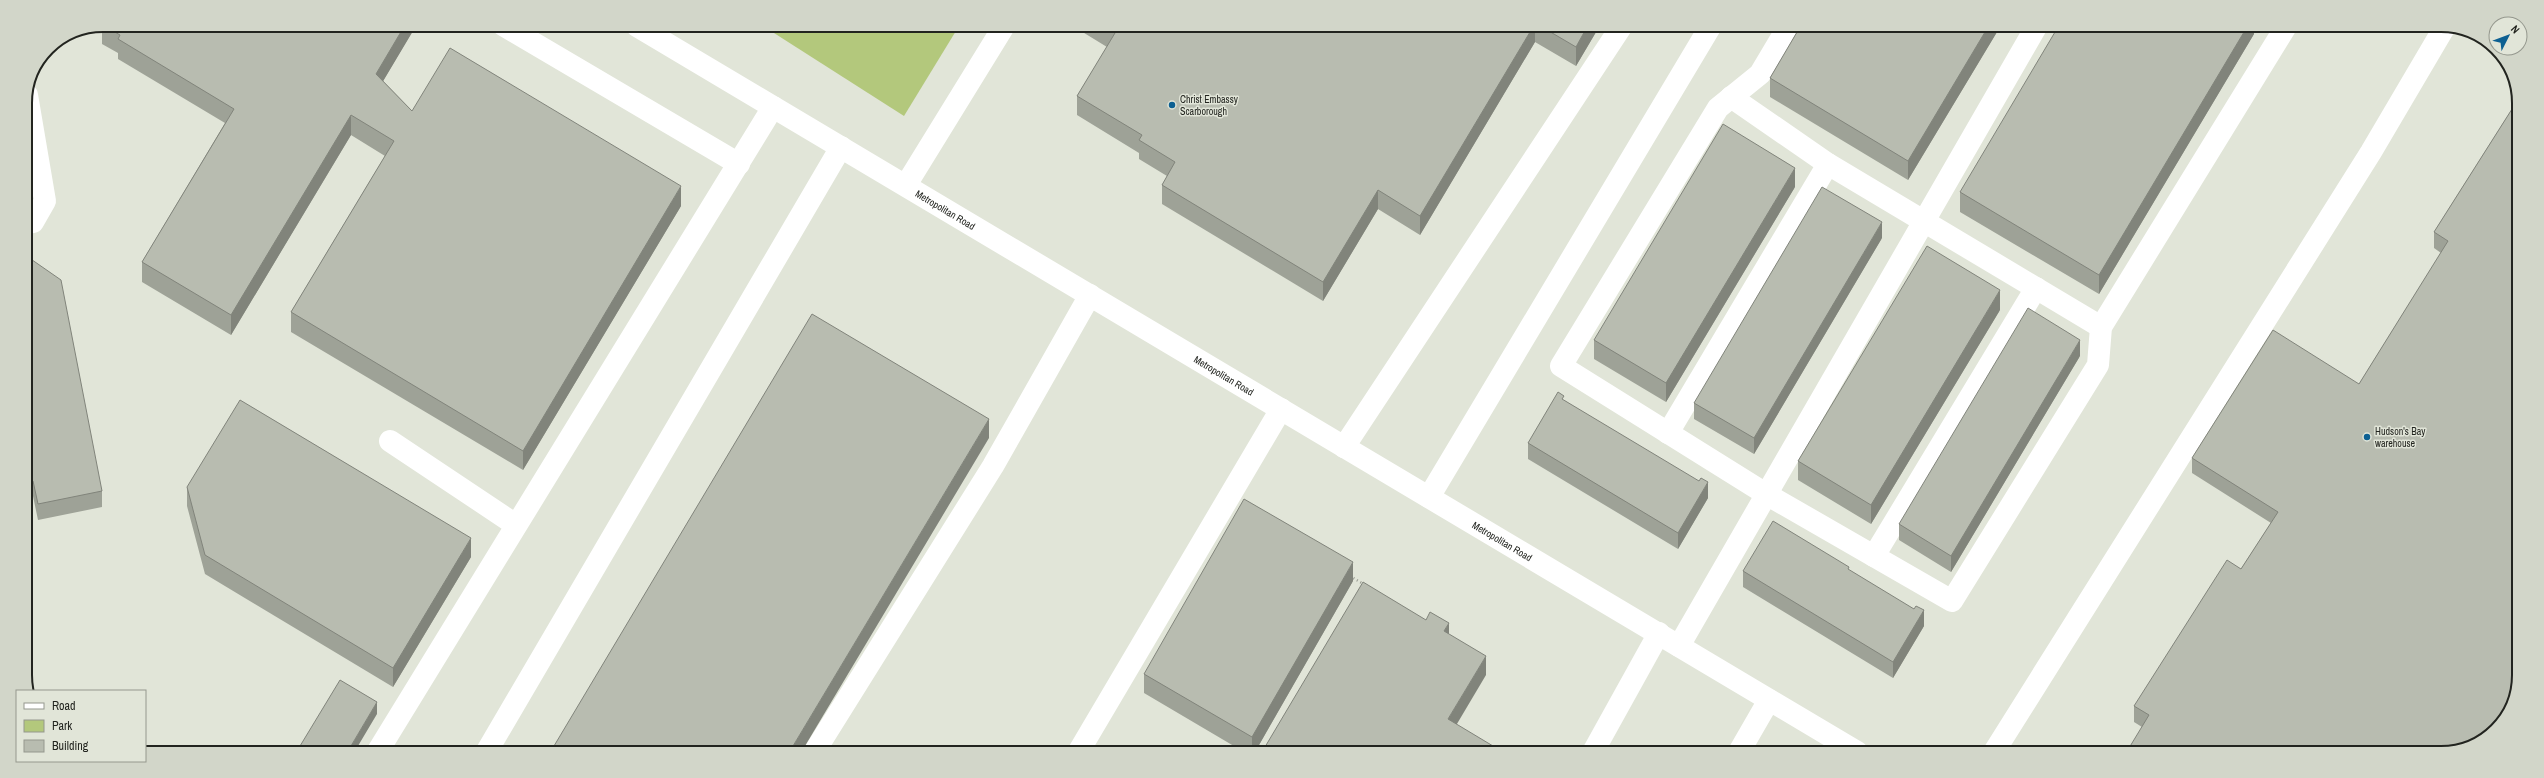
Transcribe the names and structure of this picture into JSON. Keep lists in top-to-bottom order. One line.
{"streets":{"street":["Metropolitan Road"]},"places":["Christ Embassy Scarborough","Hudson's Bay warehouse"],"legend":["Road","Park","Building"],"north":"top right"}
